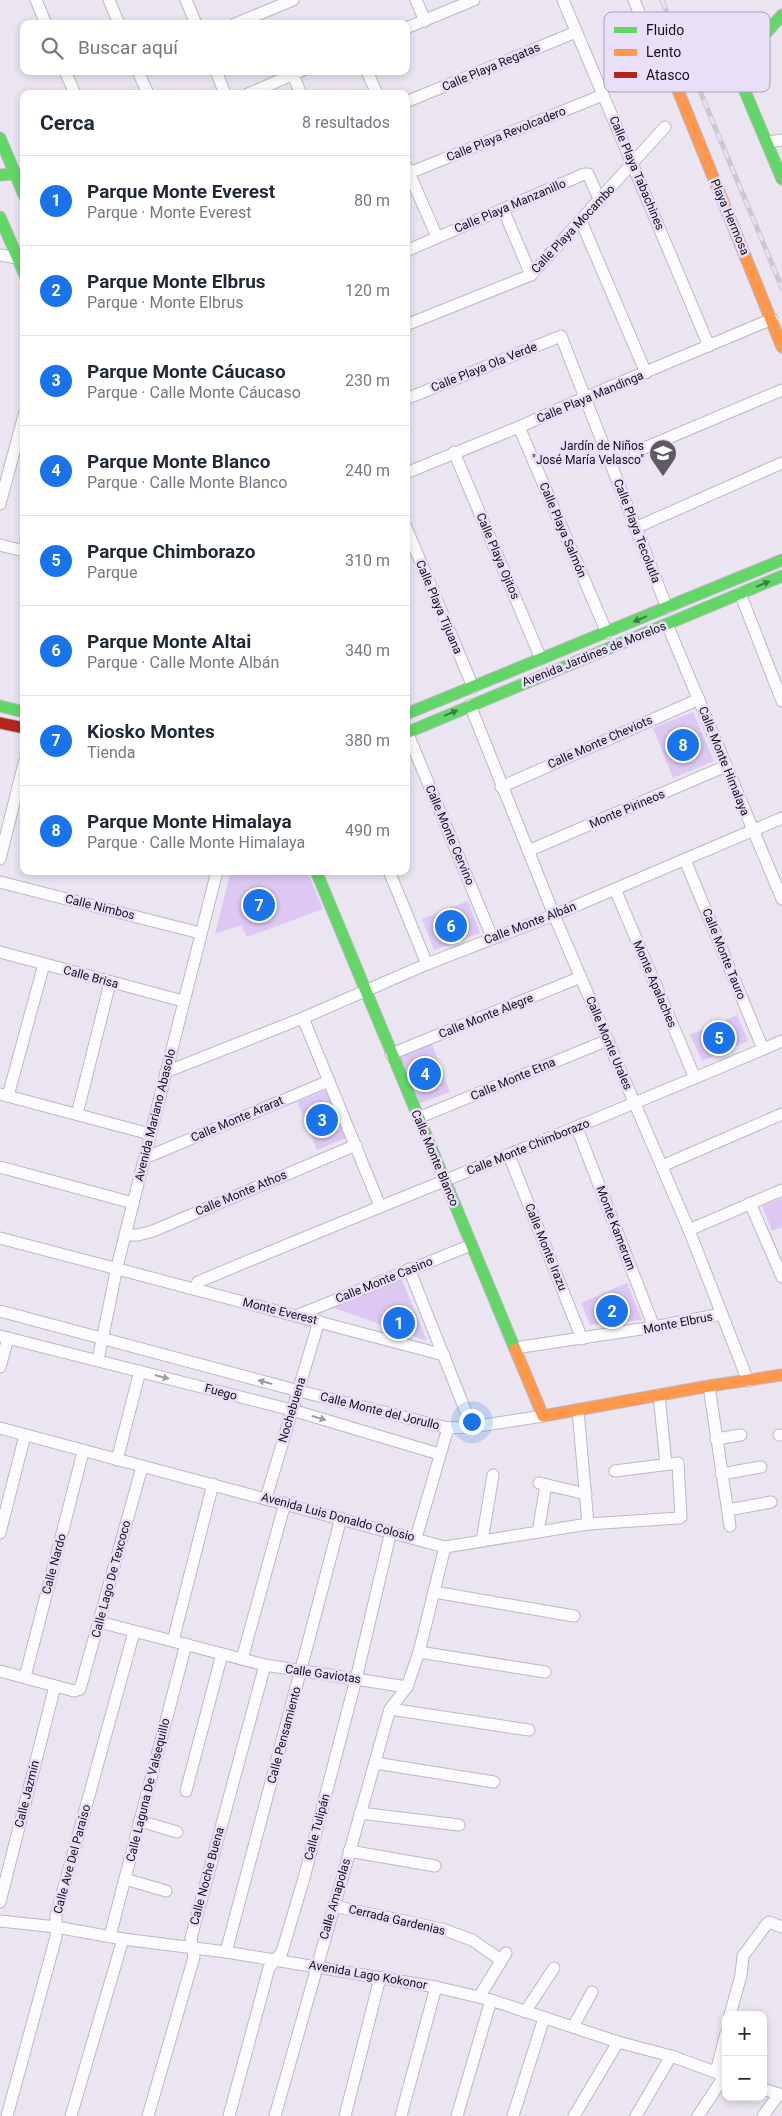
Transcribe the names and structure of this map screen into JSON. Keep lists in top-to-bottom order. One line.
{"streets":{"street":["Calle Playa Regatas","Calle Playa Revolcadero","Calle Playa Tabachines","Calle Playa Manzanillo","Playa Hermosa","Calle Playa Mocambo","Calle Playa Ola Verde","Calle Playa Mandinga","Calle Playa Salmón","Calle Playa Tecolutla","Calle Playa Ojitos","Calle Playa Tijuana","Avenida Jardines de Morelos","Calle Monte Cheviots","Calle Monte Himalaya","Monte Pirineos","Calle Monte Cervino","Calle Nimbos","Calle Monte Albán","Calle Monte Tauro","Calle Brisa","Monte Apalaches","Calle Monte Alegre","Calle Monte Urales","Calle Monte Etna","Avenida Mariano Abasolo","Calle Monte Ararat","Calle Monte Chimborazo","Calle Monte Blanco","Calle Monte Athos","Monte Kamerum","Calle Monte Irazu","Calle Monte Casino","Monte Everest","Monte Elbrus","Fuego","Nochebuena","Calle Monte del Jorullo","Avenida Luis Donaldo Colosio","Calle Nardo","Calle Lago De Texcoco","Calle Gaviotas","Calle Pensamiento","Calle Laguna De Valsequillo","Calle Jazmín","Calle Tulipán","Calle Ave Del Paraíso","Calle Noche Buena","Calle Amapolas","Cerrada Gardenias","Avenida Lago Kokonor"]},"crossings":[["Calle Playa Regatas","Calle Playa Tabachines"],["Calle Playa Revolcadero","Calle Playa Tabachines"],["Calle Playa Tabachines","Calle Playa Mocambo"],["Calle Playa Tabachines","Calle Playa Mandinga"],["Calle Playa Manzanillo","Calle Playa Mocambo"],["Playa Hermosa","Calle Playa Mandinga"],["Calle Playa Ola Verde","Calle Playa Tecolutla"],["Calle Playa Mandinga","Calle Playa Salmón"],["Calle Playa Mandinga","Calle Playa Tecolutla"],["Calle Playa Mandinga","Calle Playa Ojitos"],["Calle Playa Salmón","Avenida Jardines de Morelos"],["Calle Playa Tecolutla","Avenida Jardines de Morelos"],["Calle Playa Ojitos","Avenida Jardines de Morelos"],["Calle Playa Tijuana","Avenida Jardines de Morelos"],["Avenida Jardines de Morelos","Calle Monte Himalaya"],["Avenida Jardines de Morelos","Calle Monte Urales"],["Calle Monte Cheviots","Calle Monte Himalaya"],["Calle Monte Cheviots","Calle Monte Urales"],["Calle Monte Himalaya","Monte Pirineos"],["Calle Monte Himalaya","Calle Monte Albán"],["Monte Pirineos","Calle Monte Urales"],["Calle Monte Cervino","Calle Monte Albán"],["Calle Nimbos","Avenida Mariano Abasolo"],["Calle Monte Albán","Calle Monte Tauro"],["Calle Monte Albán","Monte Apalaches"],["Calle Monte Albán","Calle Monte Urales"],["Calle Monte Albán","Avenida Mariano Abasolo"],["Calle Monte Albán","Calle Monte Blanco"],["Calle Monte Tauro","Calle Monte Chimborazo"],["Calle Brisa","Avenida Mariano Abasolo"],["Monte Apalaches","Calle Monte Chimborazo"],["Calle Monte Alegre","Calle Monte Urales"],["Calle Monte Alegre","Calle Monte Blanco"],["Calle Monte Urales","Calle Monte Etna"],["Calle Monte Urales","Calle Monte Chimborazo"],["Calle Monte Urales","Monte Elbrus"],["Calle Monte Urales","Calle Monte del Jorullo"],["Calle Monte Etna","Calle Monte Blanco"],["Avenida Mariano Abasolo","Calle Monte Ararat"],["Avenida Mariano Abasolo","Calle Monte Athos"],["Avenida Mariano Abasolo","Monte Everest"],["Avenida Mariano Abasolo","Fuego"],["Avenida Mariano Abasolo","Calle Monte del Jorullo"],["Calle Monte Chimborazo","Calle Monte Blanco"],["Calle Monte Chimborazo","Monte Kamerum"],["Calle Monte Chimborazo","Calle Monte Irazu"],["Calle Monte Chimborazo","Monte Everest"],["Calle Monte Blanco","Calle Monte Casino"],["Calle Monte Blanco","Monte Elbrus"],["Calle Monte Blanco","Calle Monte del Jorullo"],["Monte Kamerum","Monte Elbrus"],["Calle Monte Irazu","Monte Elbrus"],["Calle Monte Casino","Monte Everest"],["Monte Everest","Nochebuena"],["Fuego","Nochebuena"],["Nochebuena","Calle Monte del Jorullo"],["Nochebuena","Avenida Luis Donaldo Colosio"],["Avenida Luis Donaldo Colosio","Calle Nardo"],["Avenida Luis Donaldo Colosio","Calle Lago De Texcoco"],["Avenida Luis Donaldo Colosio","Calle Pensamiento"],["Avenida Luis Donaldo Colosio","Calle Tulipán"],["Calle Lago De Texcoco","Calle Gaviotas"],["Calle Lago De Texcoco","Calle Jazmín"],["Calle Gaviotas","Calle Pensamiento"],["Calle Gaviotas","Calle Laguna De Valsequillo"],["Calle Gaviotas","Calle Tulipán"],["Calle Gaviotas","Calle Ave Del Paraíso"],["Calle Gaviotas","Calle Noche Buena"],["Calle Gaviotas","Calle Amapolas"],["Calle Pensamiento","Avenida Lago Kokonor"],["Calle Laguna De Valsequillo","Avenida Lago Kokonor"],["Calle Tulipán","Avenida Lago Kokonor"],["Calle Ave Del Paraíso","Avenida Lago Kokonor"],["Calle Noche Buena","Avenida Lago Kokonor"],["Calle Amapolas","Cerrada Gardenias"],["Calle Amapolas","Avenida Lago Kokonor"],["Cerrada Gardenias","Avenida Lago Kokonor"]],"one_way":["Fuego"],"places":{"school or university":["Jardín de Niños \"José María Velasco\""]},"legend":["Fluido","Lento","Atasco"],"page":{"search":"Buscar aquí","heading":["Cerca","8 resultados"],"list":[{"mark":"1","name":"Parque Monte Everest","note":"Parque · Monte Everest","value":"80 m"},{"mark":"2","name":"Parque Monte Elbrus","note":"Parque · Monte Elbrus","value":"120 m"},{"mark":"3","name":"Parque Monte Cáucaso","note":"Parque · Calle Monte Cáucaso","value":"230 m"},{"mark":"4","name":"Parque Monte Blanco","note":"Parque · Calle Monte Blanco","value":"240 m"},{"mark":"5","name":"Parque Chimborazo","note":"Parque","value":"310 m"},{"mark":"6","name":"Parque Monte Altai","note":"Parque · Calle Monte Albán","value":"340 m"},{"mark":"7","name":"Kiosko Montes","note":"Tienda","value":"380 m"},{"mark":"8","name":"Parque Monte Himalaya","note":"Parque · Calle Monte Himalaya","value":"490 m"}],"pins":["8","7","6","5","4","3","2","1"],"map_buttons":["+","−"]}}
